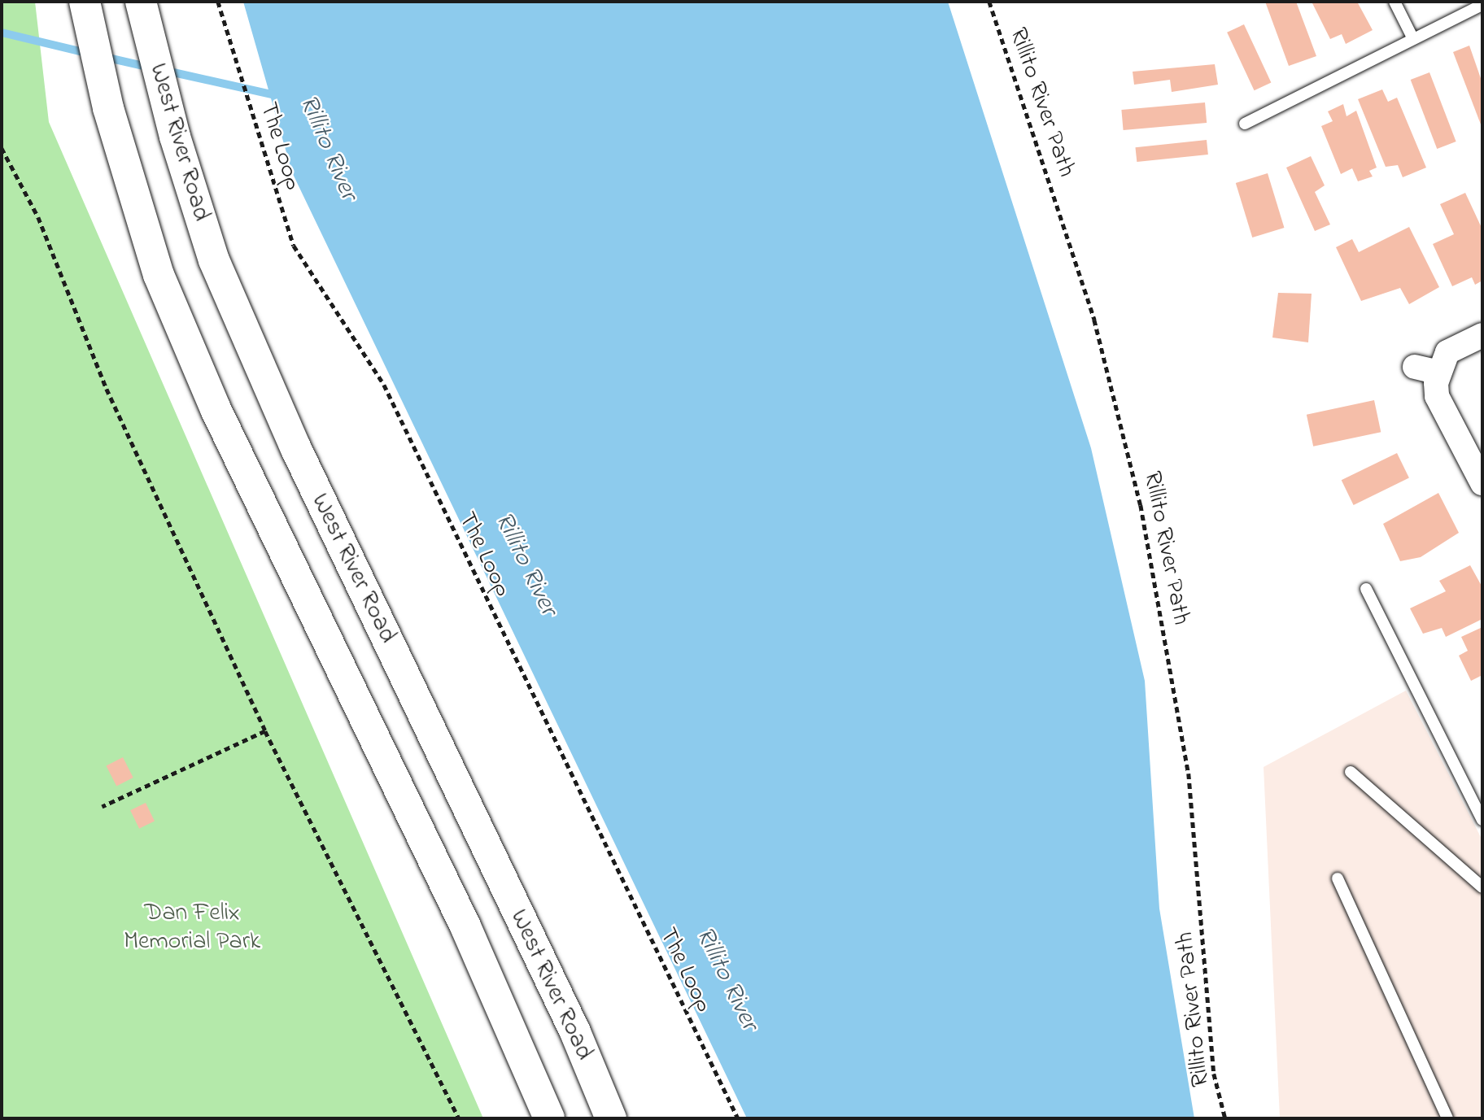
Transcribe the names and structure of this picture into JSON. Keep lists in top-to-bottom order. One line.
{"streets":{"main road":["West River Road"],"path":["Rillito River Path","The Loop"]},"water":["Rillito River"],"parks":["Dan Felix Memorial Park"]}
